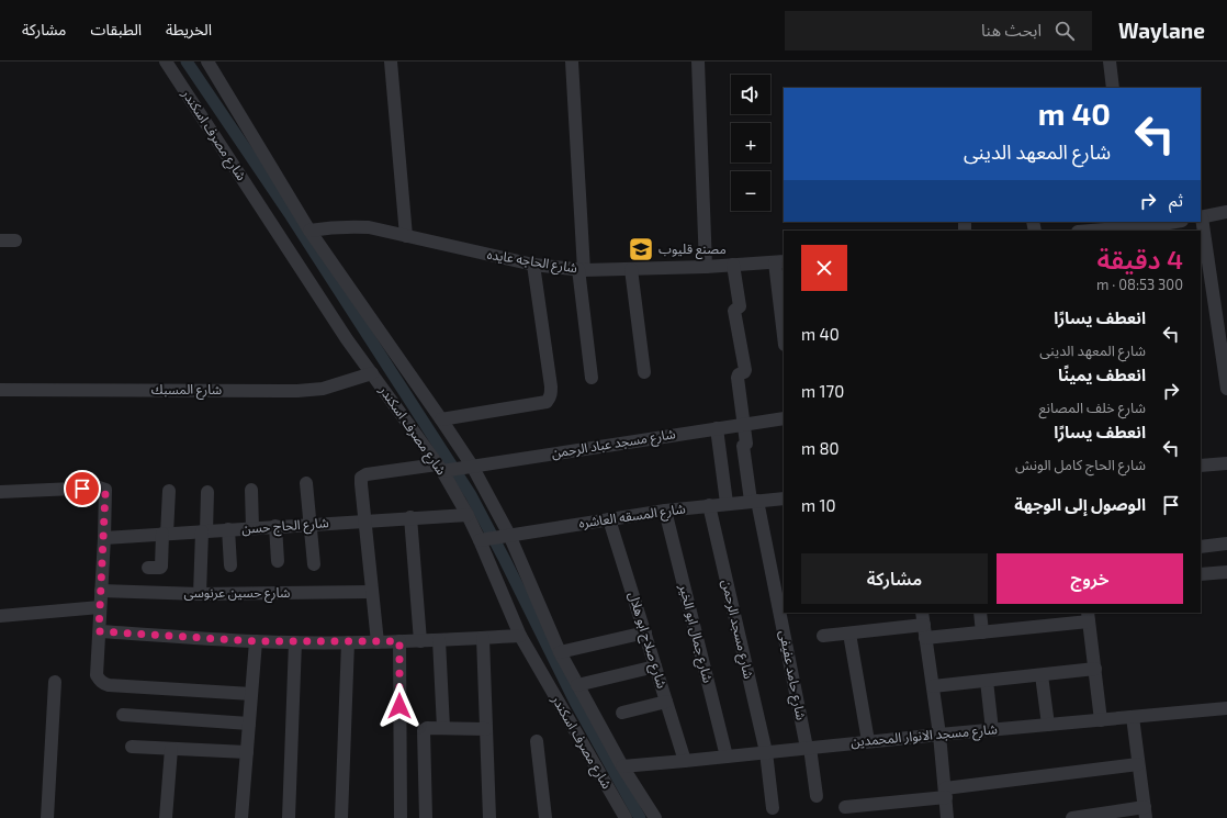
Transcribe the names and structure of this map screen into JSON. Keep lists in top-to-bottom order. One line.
{"streets":{"street":["شارع مصرف اسكندر","شارع الحاجه عايده","شارع المسبك","شارع مسجد عباد الرحمن","شارع المسقه العاشره","شارع الحاج حسن","شارع حسين عرنوسى","شارع مسجد الرحمن","شارع جمال ابو الخير","شارع صلاح ابو هلال","شارع حامد عفيفى","شارع مسجد الانوار المحمدين"]},"crossings":[["شارع مصرف اسكندر","شارع الحاجه عايده"],["شارع مصرف اسكندر","شارع المسبك"],["شارع مصرف اسكندر","شارع مسجد عباد الرحمن"],["شارع مصرف اسكندر","شارع المسقه العاشره"],["شارع مصرف اسكندر","شارع الحاج حسن"],["شارع مصرف اسكندر","شارع مسجد الانوار المحمدين"],["شارع الحاجه عايده","شارع حامد عفيفى"],["شارع مسجد عباد الرحمن","شارع الحاج حسن"],["شارع مسجد عباد الرحمن","شارع حامد عفيفى"],["شارع المسقه العاشره","شارع مسجد الرحمن"],["شارع المسقه العاشره","شارع جمال ابو الخير"],["شارع المسقه العاشره","شارع صلاح ابو هلال"],["شارع المسقه العاشره","شارع حامد عفيفى"],["شارع مسجد الرحمن","شارع مسجد الانوار المحمدين"],["شارع جمال ابو الخير","شارع مسجد الانوار المحمدين"],["شارع صلاح ابو هلال","شارع مسجد الانوار المحمدين"],["شارع حامد عفيفى","شارع مسجد الانوار المحمدين"]],"places":{"school or university":["مصنع قليوب"]},"page":{"header":"Waylane","search":"ابحث هنا","nav":["الخريطة","الطبقات","مشاركة"],"map_buttons":["+","−"],"turn":["40 m","شارع المعهد الدينى"],"then":"ثم","heading":["4 دقيقة","300 m · 08:53"],"list":[{"name":"انعطف يسارًا","note":"شارع المعهد الدينى","value":"40 m"},{"name":"انعطف يمينًا","note":"شارع خلف المصانع","value":"170 m"},{"name":"انعطف يسارًا","note":"شارع الحاج كامل الونش","value":"80 m"},{"name":"الوصول إلى الوجهة","value":"10 m"}],"buttons":["خروج","مشاركة"]}}
